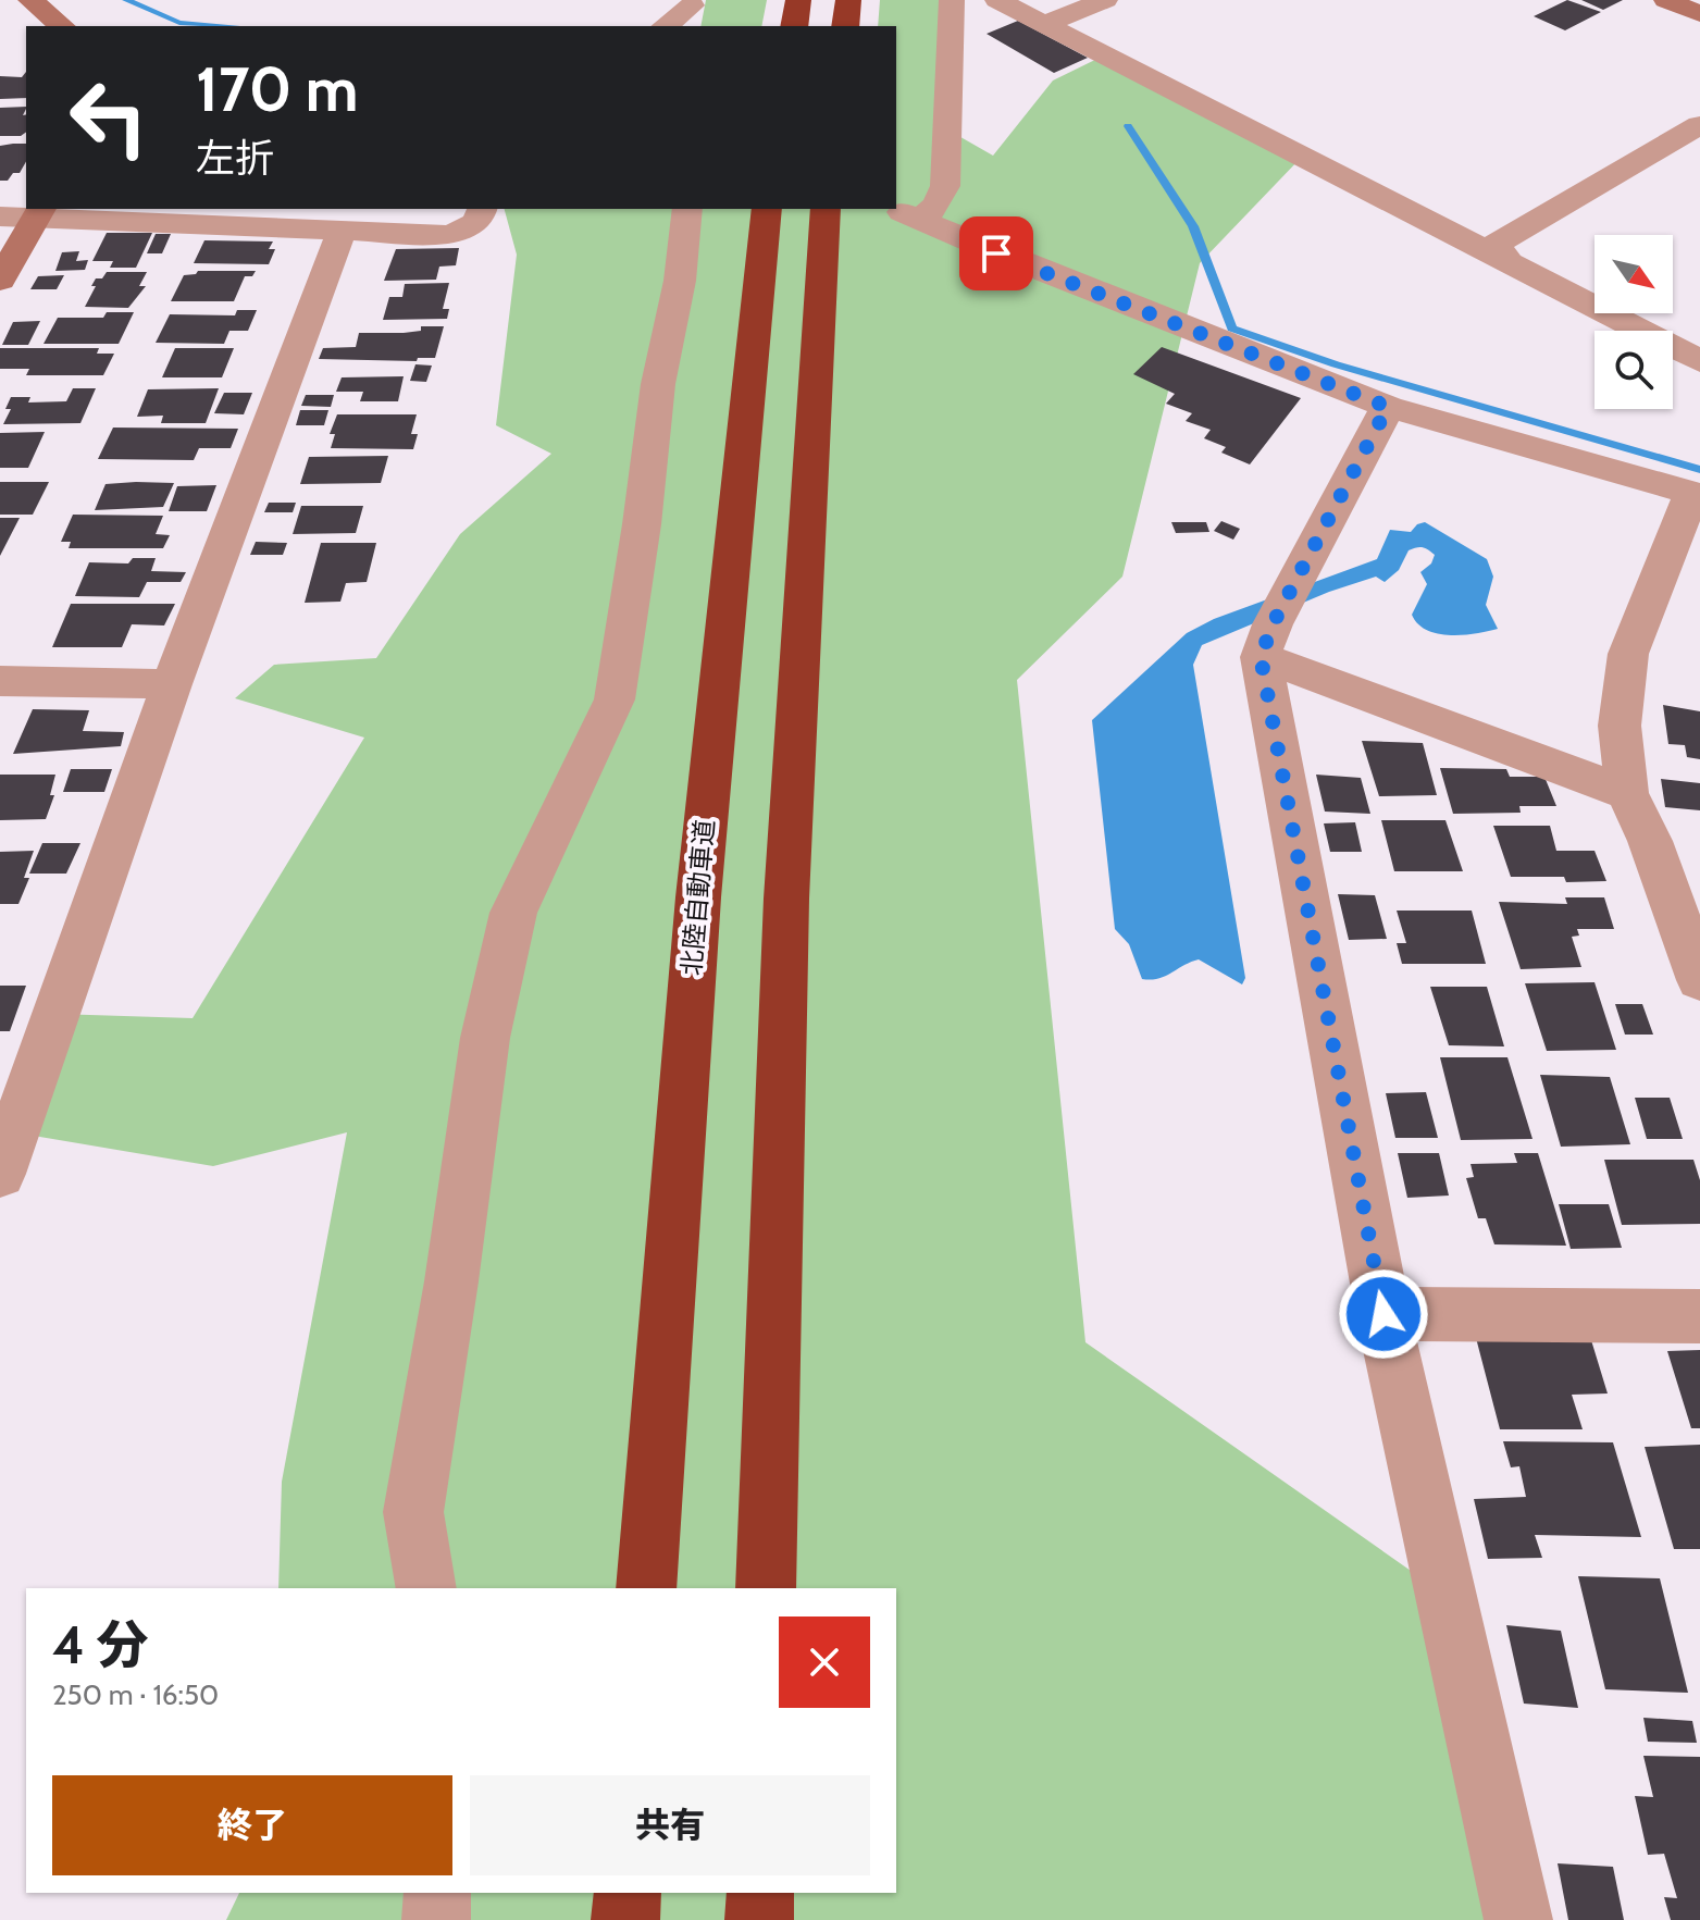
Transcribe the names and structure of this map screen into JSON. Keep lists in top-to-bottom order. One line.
{"streets":{"highway":["北陸自動車道"]},"north":"bottom right","page":{"turn":["170 m","左折"],"heading":["4 分","250 m · 16:50"],"buttons":["終了","共有"]}}
